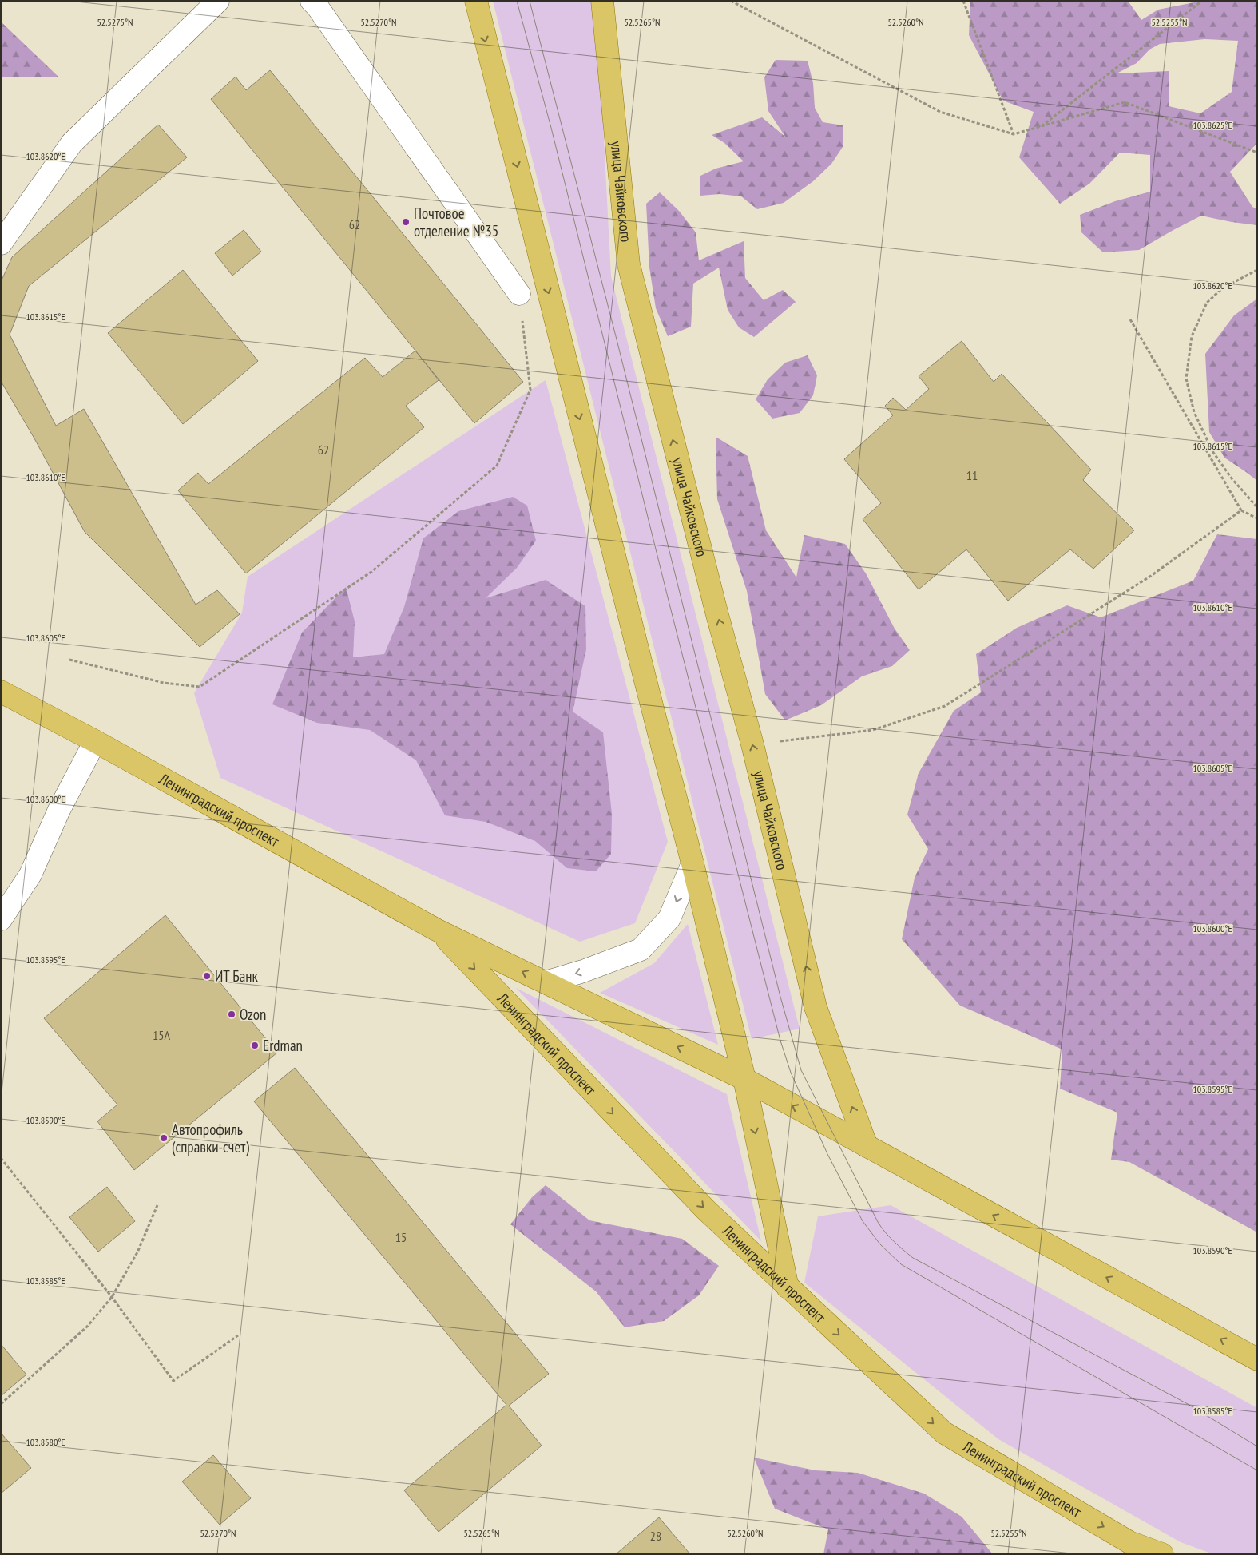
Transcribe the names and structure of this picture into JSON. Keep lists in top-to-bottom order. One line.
{"streets":{"main road":["улица Чайковского","Ленинградский проспект"]},"crossings":[["улица Чайковского","Ленинградский проспект"]],"places":["Почтовое отделение №35","ИТ Банк","Ozon","Erdman","Автопрофиль (справки-счет)"],"house_numbers":["62","62","11","15А","15","28"],"coordinates":["52.5275°N","52.5270°N","52.5265°N","52.5260°N","52.5255°N","103.8625°E","103.8620°E","103.8615°E","103.8610°E","103.8605°E","103.8600°E","103.8595°E","103.8590°E","103.8585°E","103.8580°E"]}
